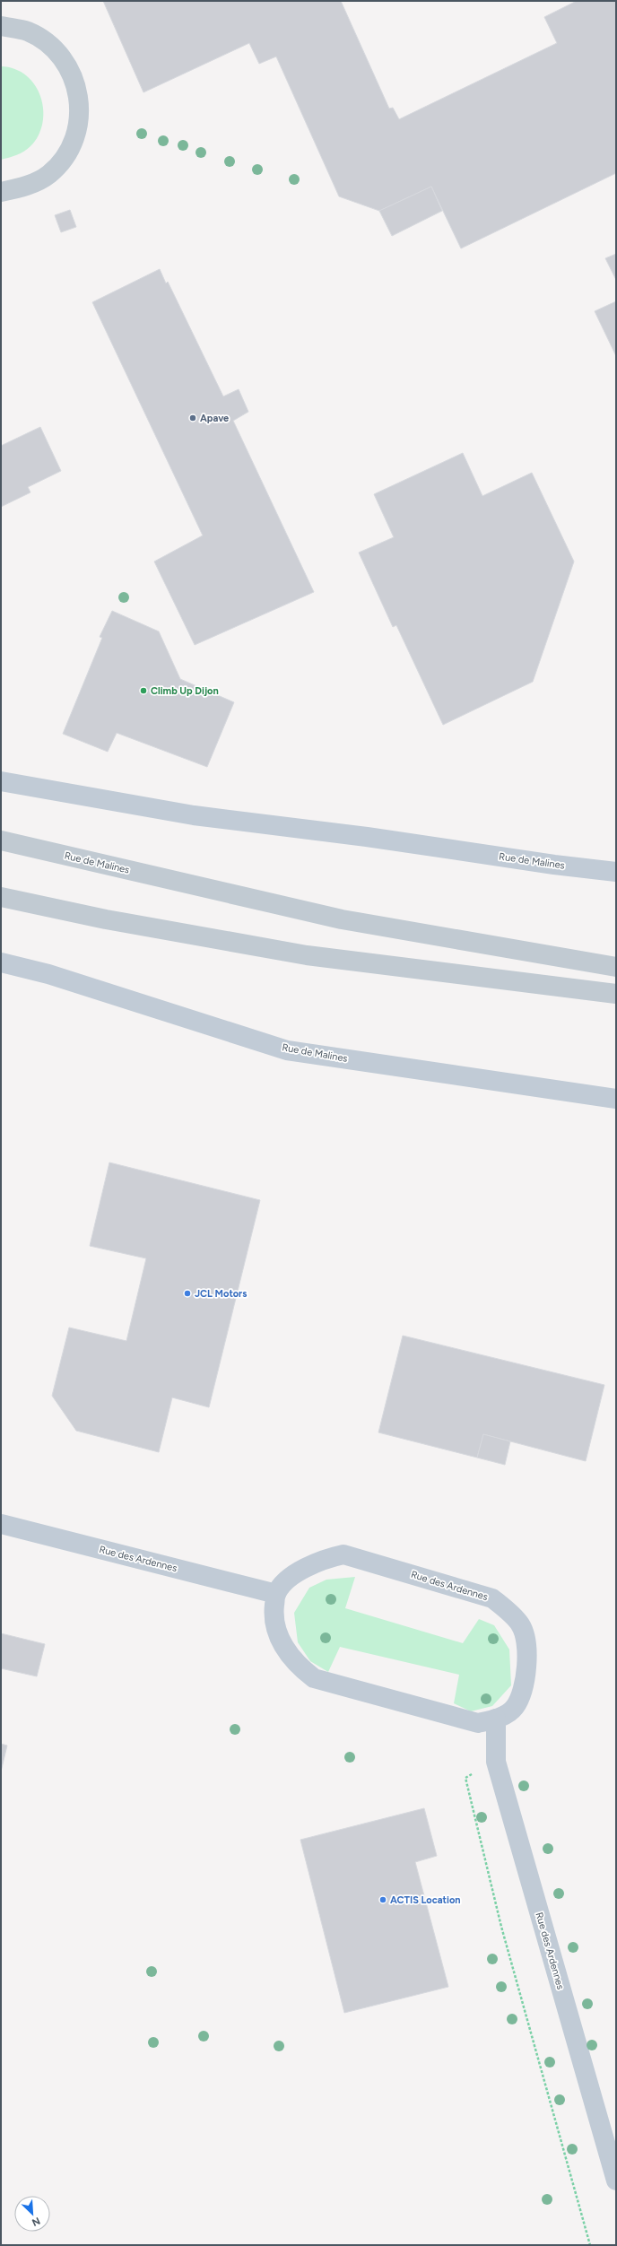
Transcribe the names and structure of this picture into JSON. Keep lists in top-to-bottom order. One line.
{"streets":{"main road":["Rue de Malines","Rue des Ardennes"]},"places":["Apave","Climb Up Dijon","JCL Motors","ACTIS Location"],"north":"bottom right"}
